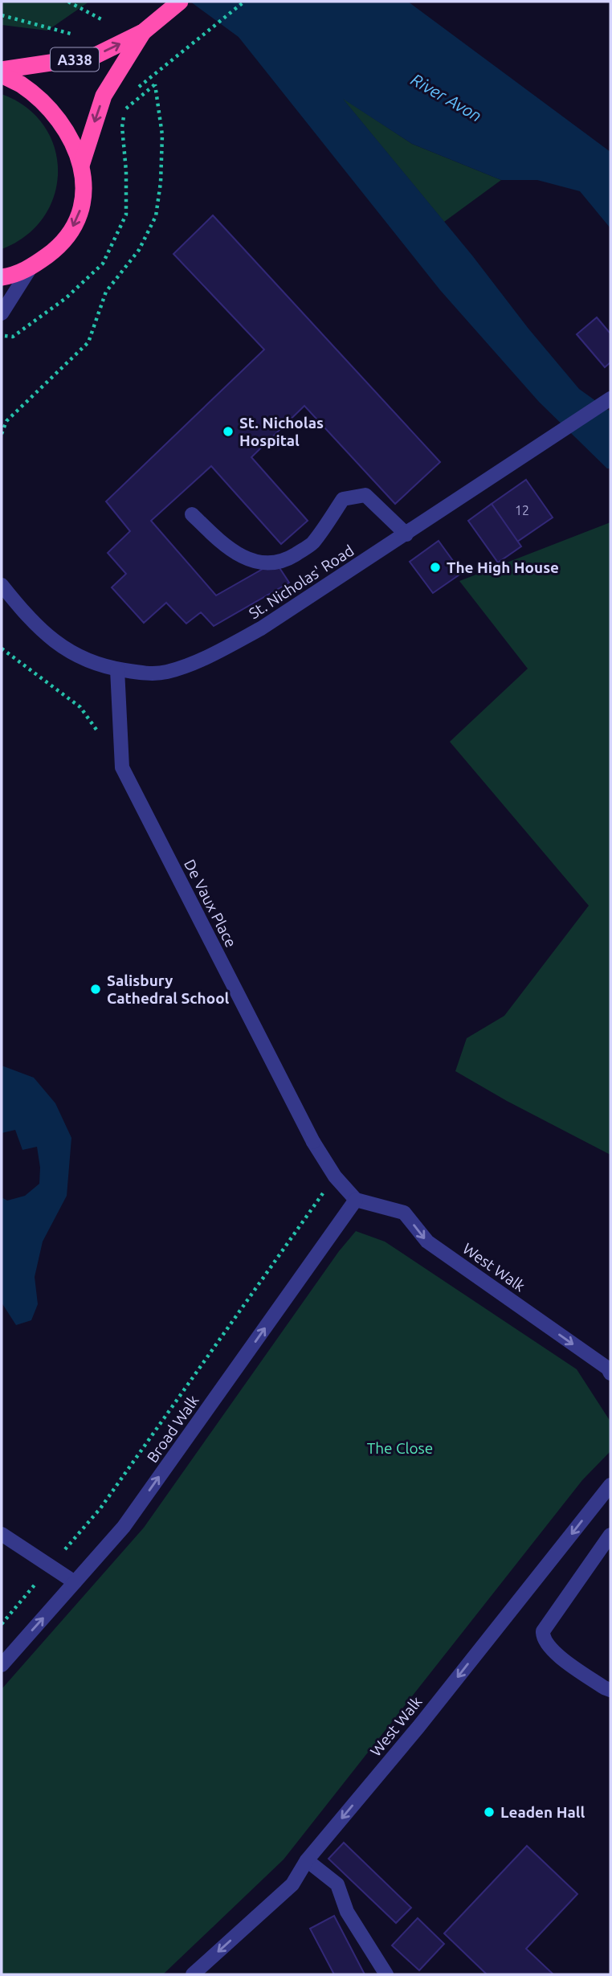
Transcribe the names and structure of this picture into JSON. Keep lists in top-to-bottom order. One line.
{"streets":{"highway":["A338"],"street":["St. Nicholas' Road","De Vaux Place","West Walk","Broad Walk"]},"crossings":[["St. Nicholas' Road","De Vaux Place"],["De Vaux Place","West Walk"],["De Vaux Place","Broad Walk"],["West Walk","Broad Walk"]],"one_way":["Broad Walk"],"water":["River Avon"],"parks":["The Close"],"places":["St. Nicholas Hospital","The High House","Salisbury Cathedral School","Leaden Hall"],"house_numbers":["12"]}
